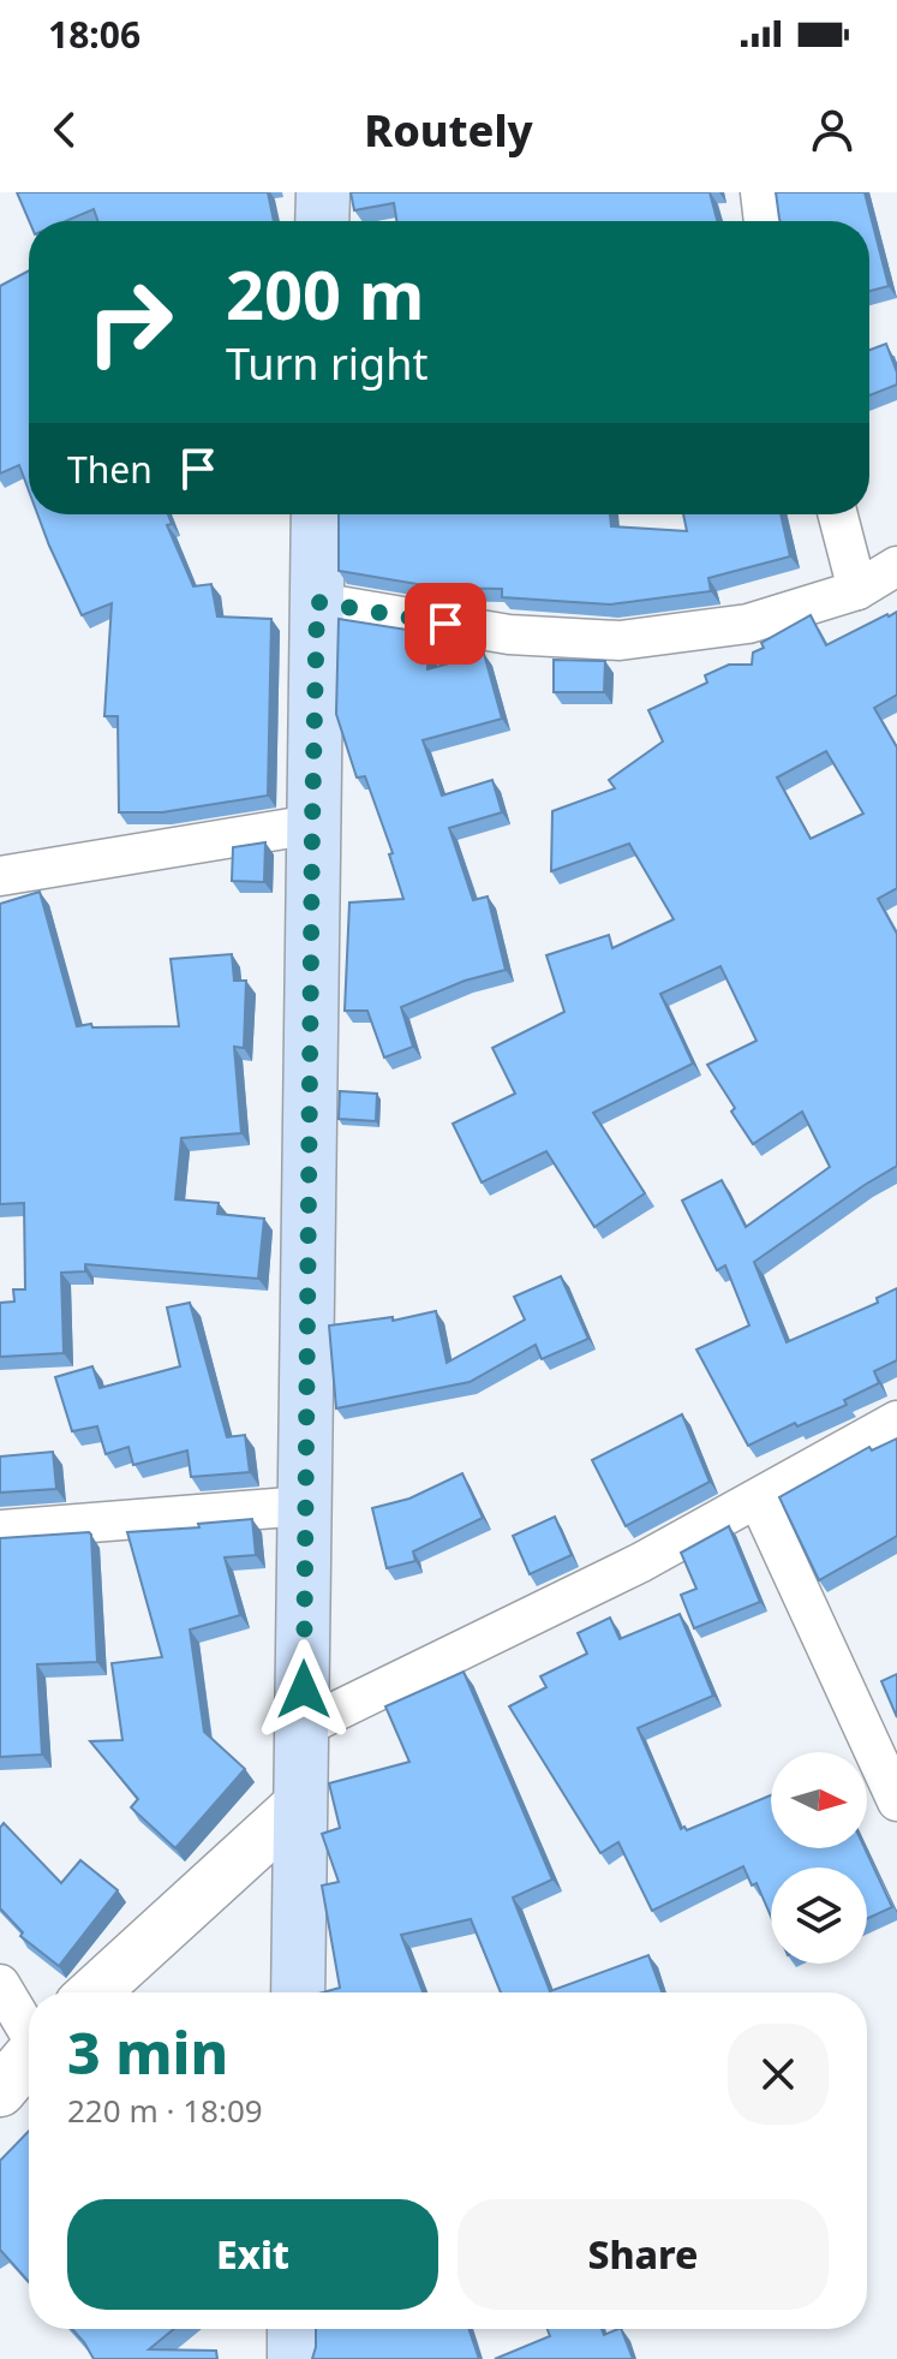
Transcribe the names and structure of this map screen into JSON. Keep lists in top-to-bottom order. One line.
{"north":"right","page":{"status":"18:06","header":"Routely","turn":["200 m","Turn right"],"then":"Then","heading":["3 min","220 m · 18:09"],"buttons":["Exit","Share"]}}
